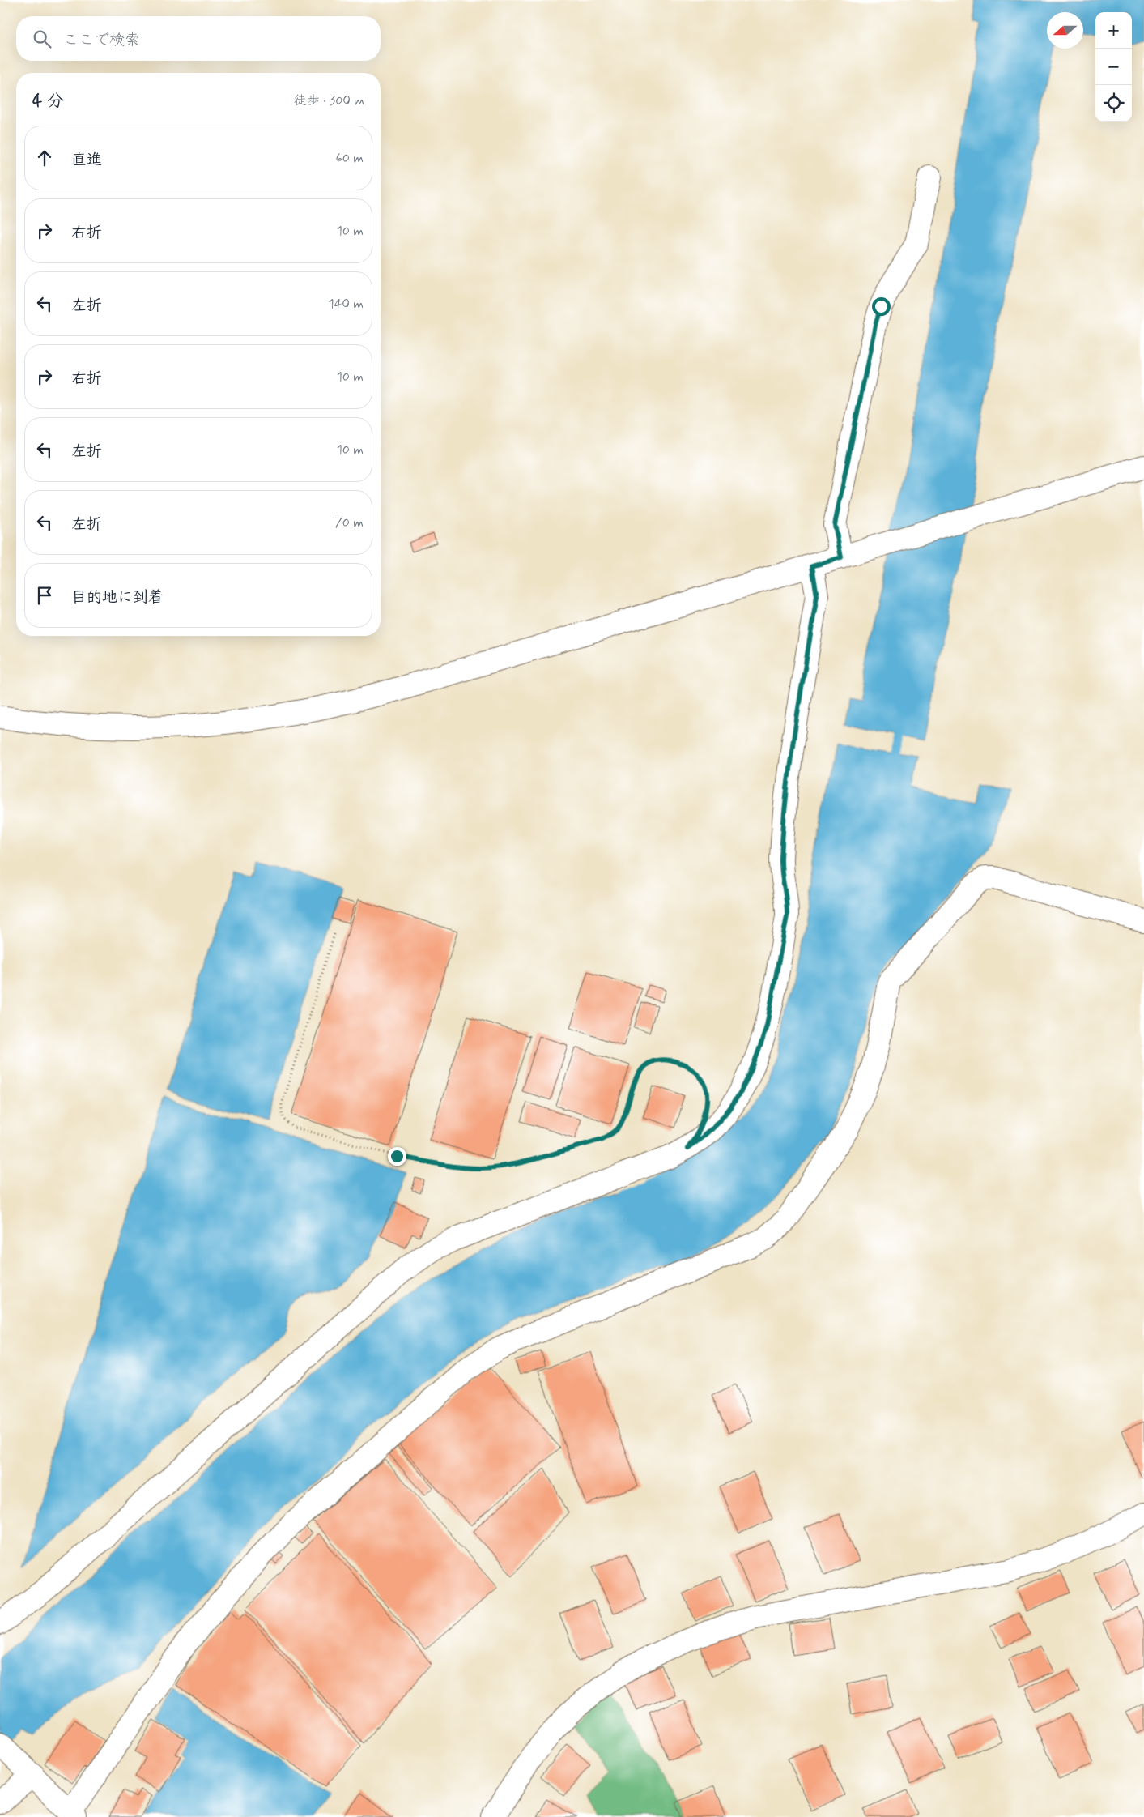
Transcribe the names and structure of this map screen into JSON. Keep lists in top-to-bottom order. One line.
{"north":"left","page":{"map_buttons":["+","−"],"search":"ここで検索","heading":["4 分","徒歩 · 300 m"],"list":[["直進","60 m"],["右折","10 m"],["左折","140 m"],["右折","10 m"],["左折","10 m"],["左折","70 m"],"目的地に到着"]}}
